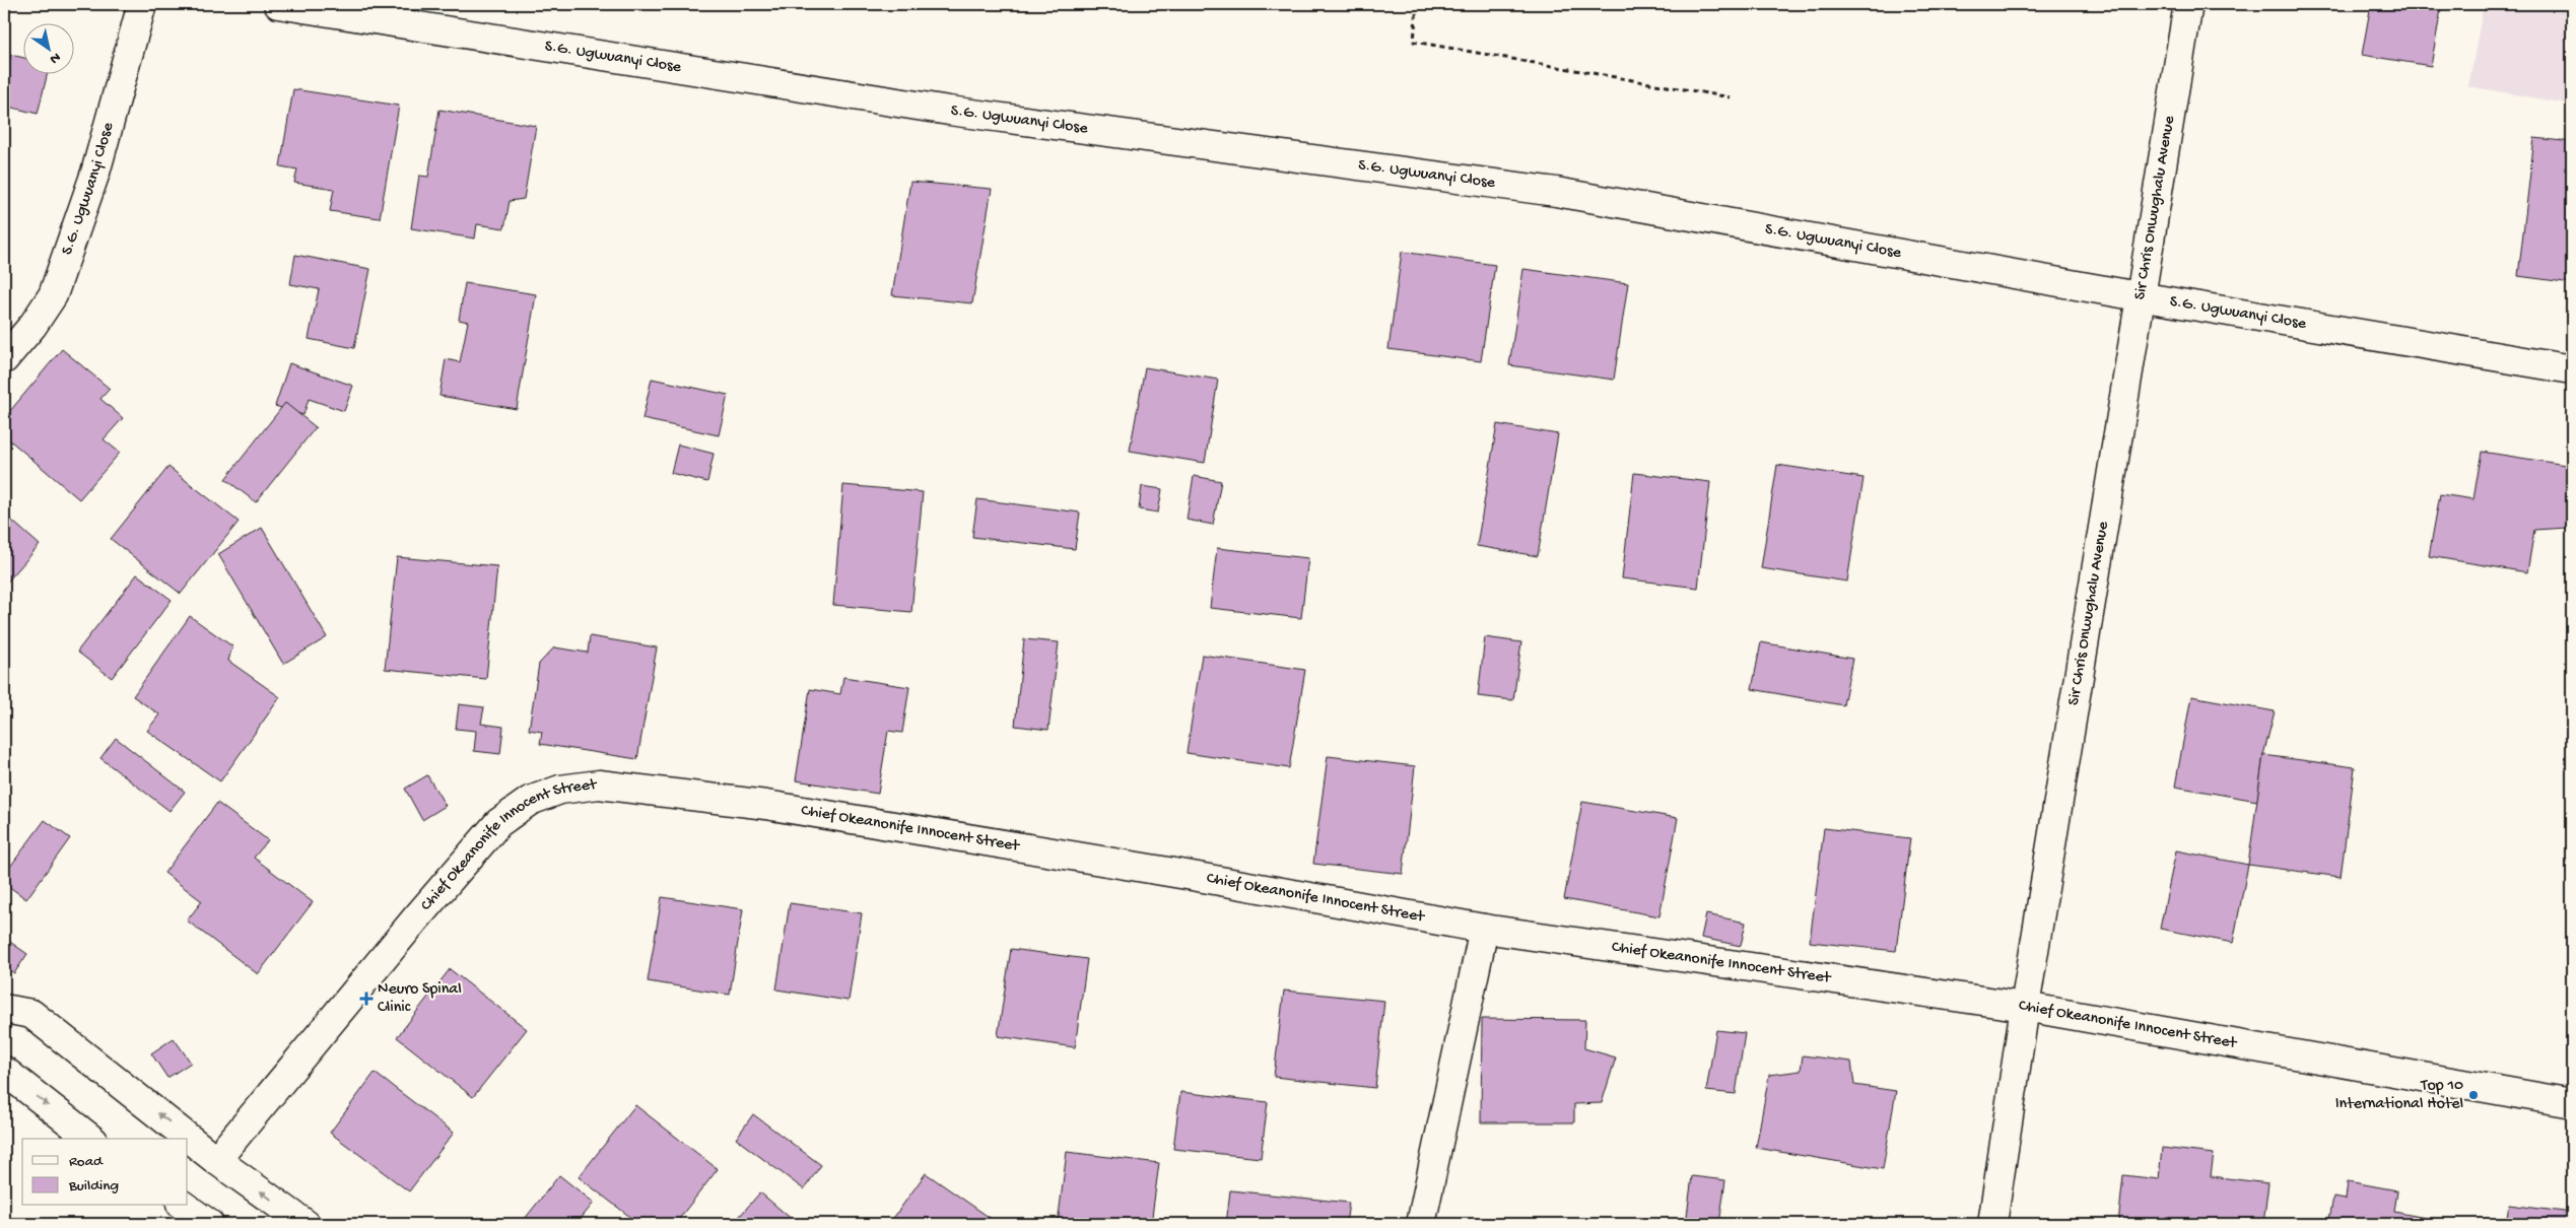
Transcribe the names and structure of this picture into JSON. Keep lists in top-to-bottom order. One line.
{"streets":{"street":["S.G. Ugwuanyi Close","Sir Chris Onwughalu Avenue","Chief Okeanonife Innocent Street"]},"crossings":[["S.G. Ugwuanyi Close","Sir Chris Onwughalu Avenue"],["Sir Chris Onwughalu Avenue","Chief Okeanonife Innocent Street"]],"places":{"health":["Neuro Spinal Clinic"],"other":["Top 10 International Hotel"]},"legend":["Road","Building"],"north":"bottom right"}
